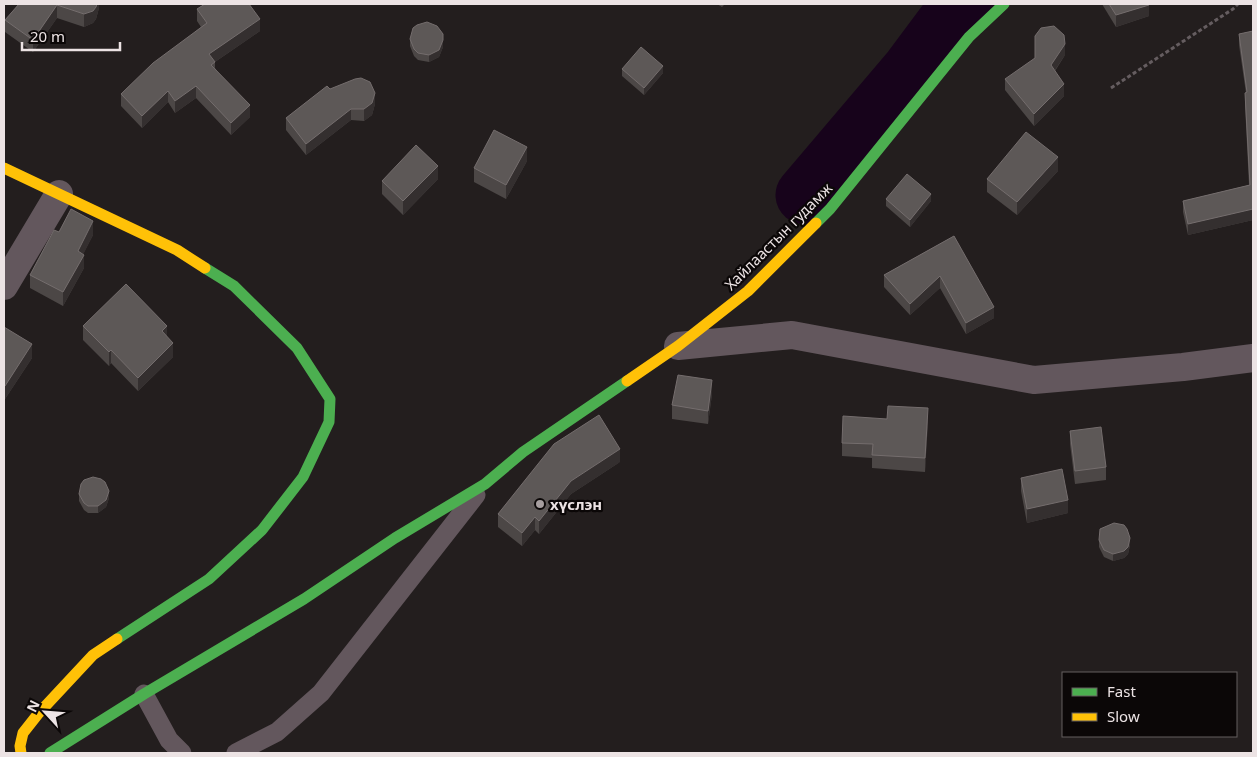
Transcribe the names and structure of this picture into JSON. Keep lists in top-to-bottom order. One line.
{"streets":{"street":["Хайлаастын гудамж"]},"places":["хүслэн"],"legend":["Fast","Slow"],"scale_bar":"20 m","north":"top left"}
